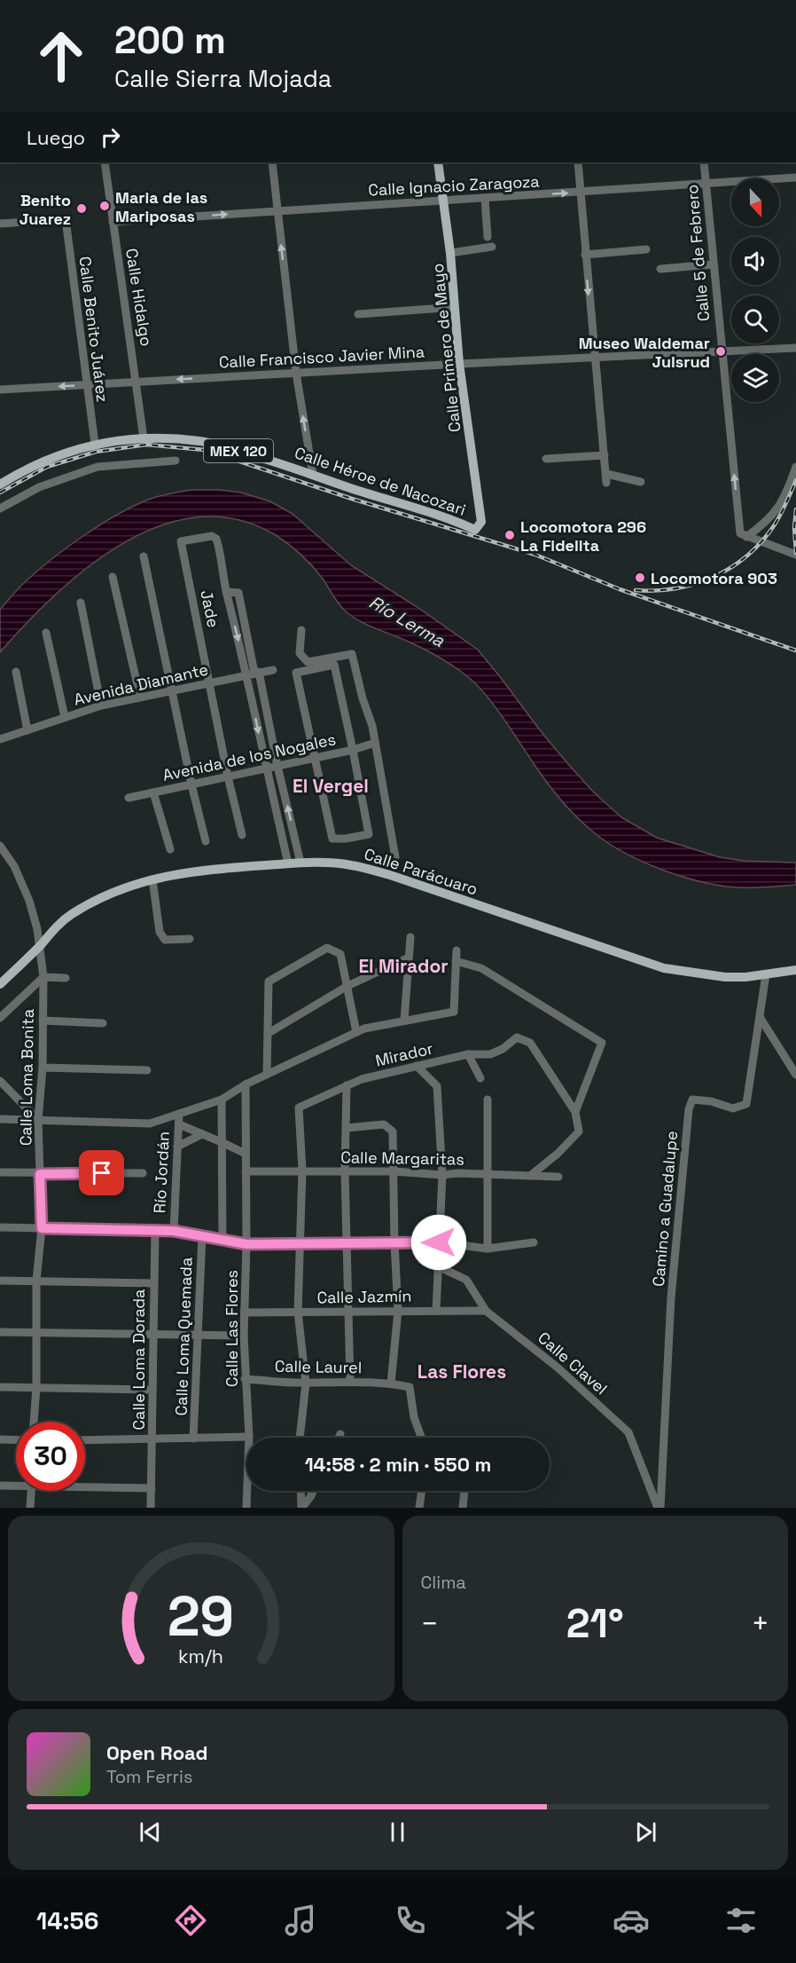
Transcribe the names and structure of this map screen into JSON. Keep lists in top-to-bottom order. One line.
{"streets":{"main road":["Calle Primero de Mayo","MEX 120","Calle Héroe de Nacozari","Calle Parácuaro"],"street":["Calle Ignacio Zaragoza","Calle 5 de Febrero","Calle Hidalgo","Calle Benito Juárez","Calle Francisco Javier Mina","Jade","Avenida Diamante","Avenida de los Nogales","Mirador","Calle Loma Bonita","Calle Margaritas","Río Jordán","Camino a Guadalupe","Calle Jazmín","Calle Las Flores","Calle Loma Quemada","Calle Loma Dorada","Calle Clavel","Calle Laurel"]},"crossings":[["Calle Ignacio Zaragoza","Calle 5 de Febrero"],["Calle Ignacio Zaragoza","Calle Hidalgo"],["Calle Ignacio Zaragoza","Calle Primero de Mayo"],["Calle 5 de Febrero","Calle Francisco Javier Mina"],["Calle Hidalgo","Calle Francisco Javier Mina"],["Calle Hidalgo","Calle Héroe de Nacozari"],["Calle Benito Juárez","Calle Francisco Javier Mina"],["Calle Benito Juárez","Calle Héroe de Nacozari"],["Calle Primero de Mayo","Calle Francisco Javier Mina"],["Calle Primero de Mayo","Calle Héroe de Nacozari"],["Jade","Avenida Diamante"],["Jade","Avenida de los Nogales"],["Calle Parácuaro","Calle Loma Bonita"],["Calle Parácuaro","Camino a Guadalupe"],["Mirador","Calle Margaritas"],["Calle Margaritas","Calle Las Flores"],["Camino a Guadalupe","Calle Clavel"],["Calle Jazmín","Calle Las Flores"],["Calle Jazmín","Calle Clavel"],["Calle Las Flores","Calle Laurel"]],"one_way":["Calle Ignacio Zaragoza","Calle 5 de Febrero"],"districts":["El Vergel","El Mirador","Las Flores"],"water":["Río Lerma"],"places":["Maria de las Mariposas","Benito Juarez","Museo Waldemar Julsrud","Locomotora 296 La Fidelita","Locomotora 903"],"north":"bottom","page":{"turn":["200 m","Calle Sierra Mojada"],"then":"Luego","limit":"30","trip":"14:58 · 2 min · 550 m","tile":"Clima","heat":["−","21°","+"],"song":["Open Road","Tom Ferris"],"tabs":"14:56","gauge":["29","km/h"]}}
